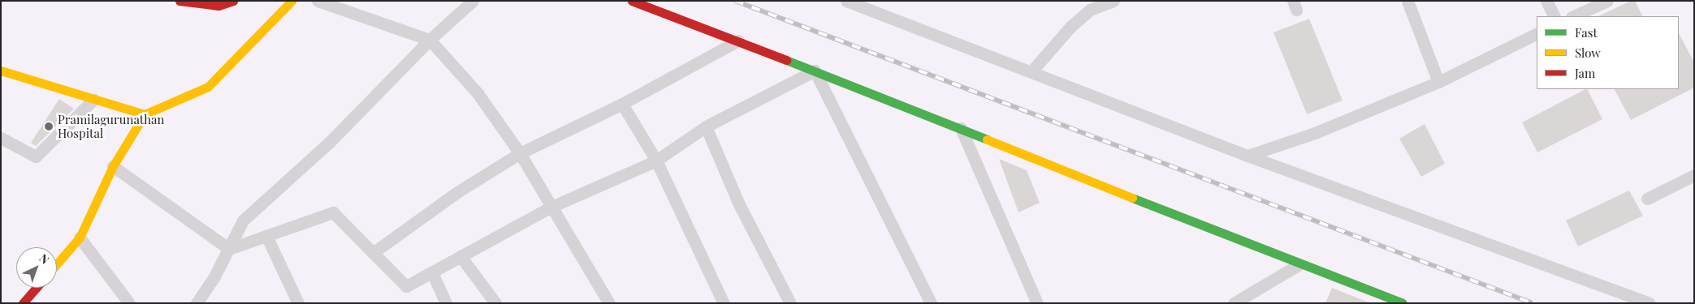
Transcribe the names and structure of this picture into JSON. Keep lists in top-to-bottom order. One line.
{"places":["Pramilagurunathan Hospital"],"legend":["Fast","Slow","Jam"],"north":"top right"}
